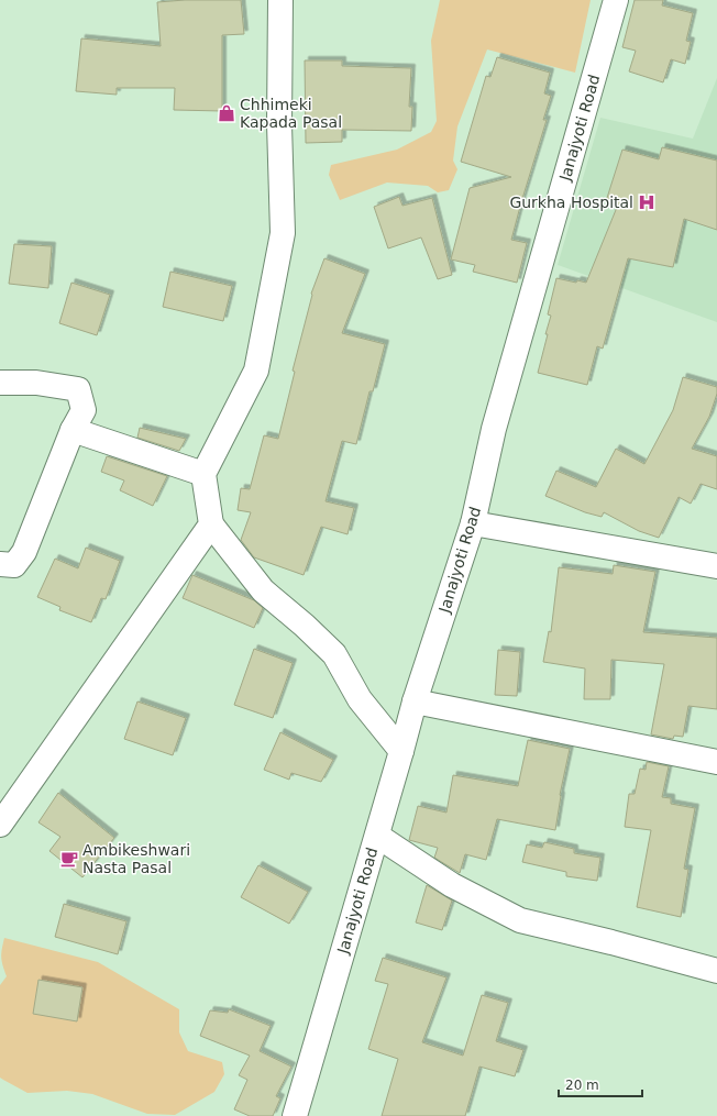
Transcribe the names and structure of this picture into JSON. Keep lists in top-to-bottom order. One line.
{"streets":{"street":["Janajyoti Road"]},"places":{"shop":["Chhimeki Kapada Pasal"],"hospital":["Gurkha Hospital"],"cafe":["Ambikeshwari Nasta Pasal"]},"scale_bar":"20 m"}
